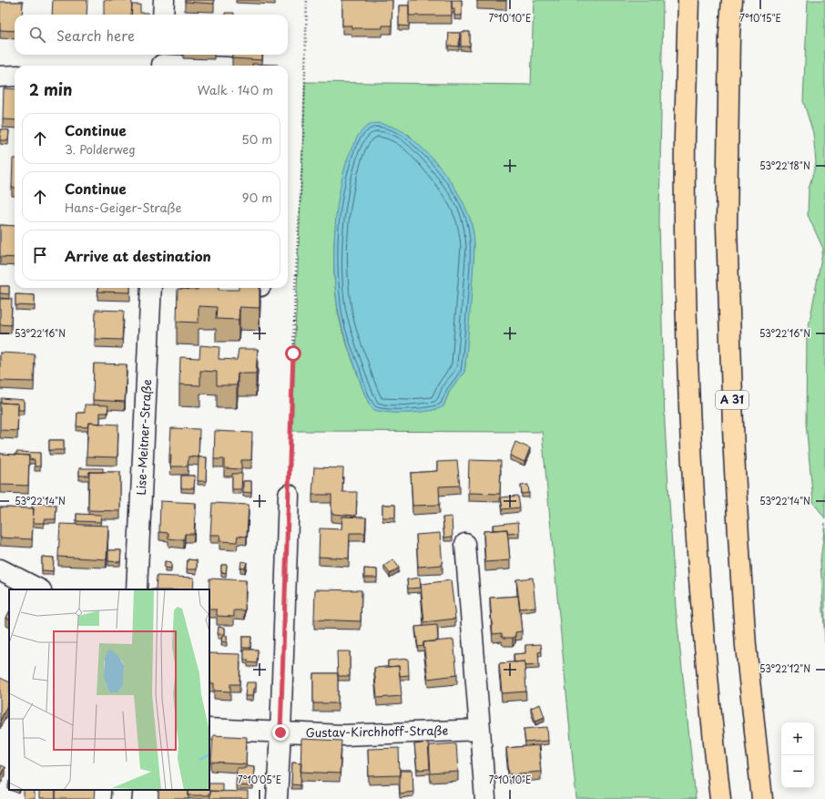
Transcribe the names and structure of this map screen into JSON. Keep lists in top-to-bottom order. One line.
{"streets":{"highway":["A 31"],"street":["Lise-Meitner-Straße","Gustav-Kirchhoff-Straße"]},"page":{"search":"Search here","heading":["2 min","Walk · 140 m"],"list":[["Continue","3. Polderweg","50 m"],["Continue","Hans-Geiger-Straße","90 m"],"Arrive at destination"],"map_buttons":["+","−"]},"coordinates":["7°10'10\"E","7°10'15\"E","53°22'18\"N","53°22'16\"N","53°22'14\"N","53°22'12\"N","7°10'05\"E"]}
